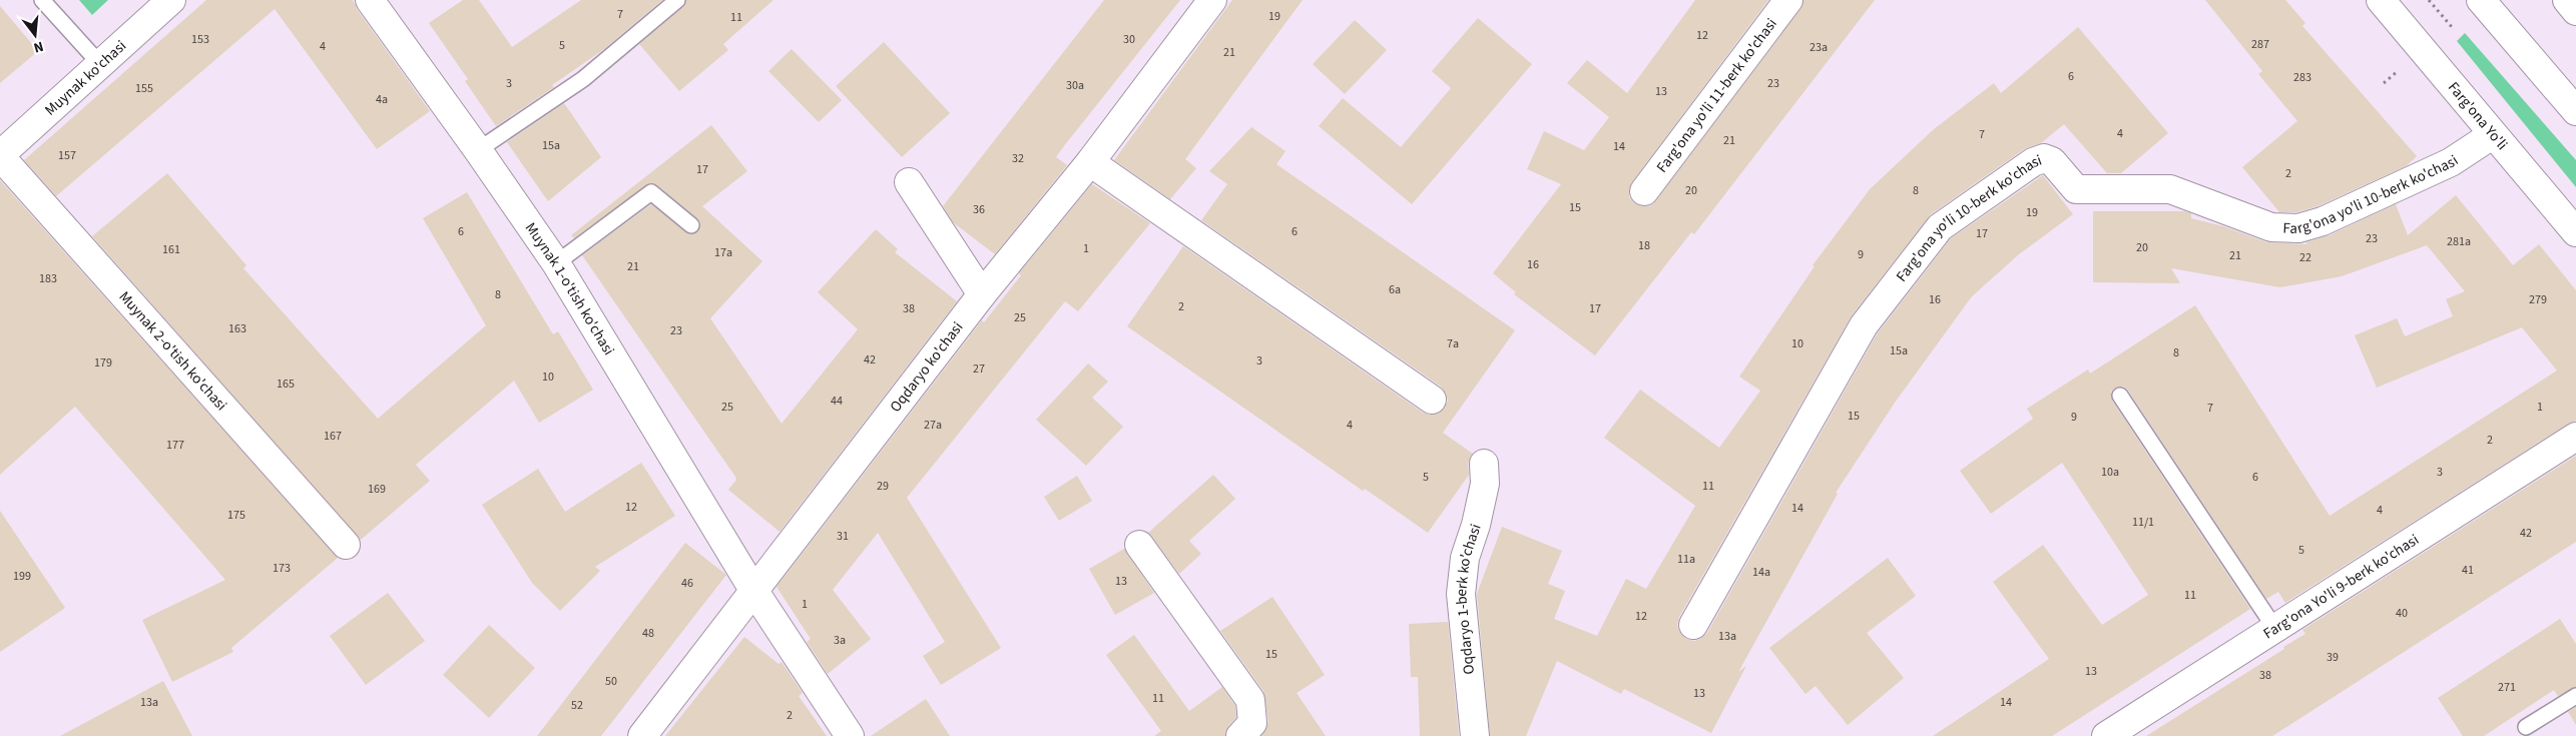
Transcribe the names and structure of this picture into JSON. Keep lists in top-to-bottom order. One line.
{"streets":{"street":["Muynak ko'chasi","Farg'ona yo'li 11-berk ko'chasi","Farg'ona Yo'li","Farg'ona yo'li 10-berk ko'chasi","Muynak 1-o'tish ko'chasi","Muynak 2-o'tish ko'chasi","Oqdaryo ko'chasi","Farg'ona Yo'li 9-berk ko'chasi","Oqdaryo 1-berk ko'chasi"]},"crossings":[["Muynak ko'chasi","Muynak 2-o'tish ko'chasi"],["Farg'ona Yo'li","Farg'ona yo'li 10-berk ko'chasi"],["Muynak 1-o'tish ko'chasi","Oqdaryo ko'chasi"]],"house_numbers":["7","19","11","12","153","30","287","5","4","23a","21","6","283","3","23","30a","155","13","4a","4","7","21","15a","14","157","32","17","2","20","8","15","36","19","6","6","17","23","281a","18","20","1","161","17a","9","21","22","16","21","183","6a","8","16","279","2","38","17","25","163","23","7a","10","15a","8","42","3","179","27","10","165","44","25","1","7","15","9","27a","4","167","2","177","10a","3","5","6","29","11","169","12","14","4","175","11/1","42","31","5","11a","173","41","14a","199","13","46","11","1","40","12","48","13a","3a","15","39","13","38","50","271","13","11","13a","14","52","2"],"north":"bottom"}
